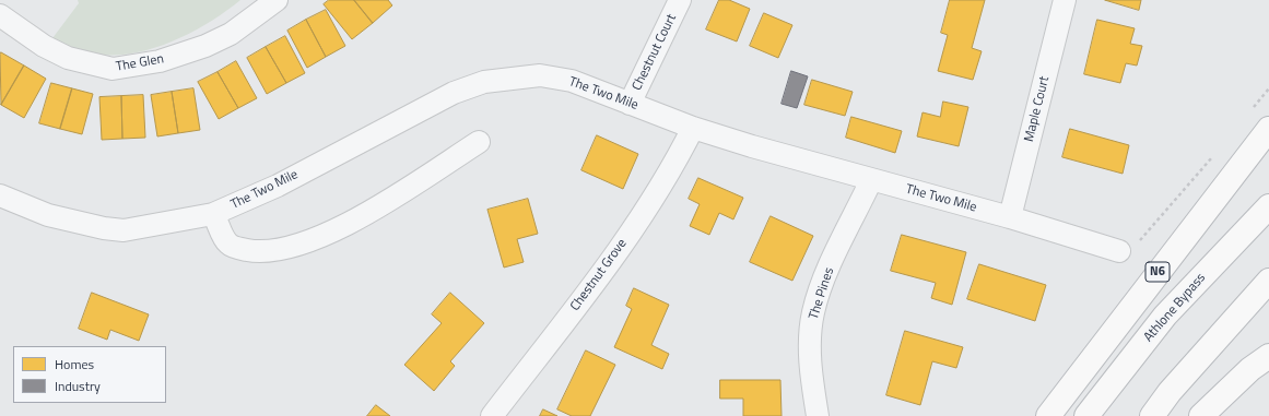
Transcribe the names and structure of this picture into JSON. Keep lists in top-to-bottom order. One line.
{"streets":{"highway":["N6","Athlone Bypass"],"street":["Chestnut Court","The Glen","The Two Mile","Maple Court","Chestnut Grove","The Pines"]},"crossings":[["Chestnut Court","The Two Mile"],["The Two Mile","Maple Court"],["The Two Mile","Chestnut Grove"],["The Two Mile","The Pines"]],"legend":["Homes","Industry"]}
